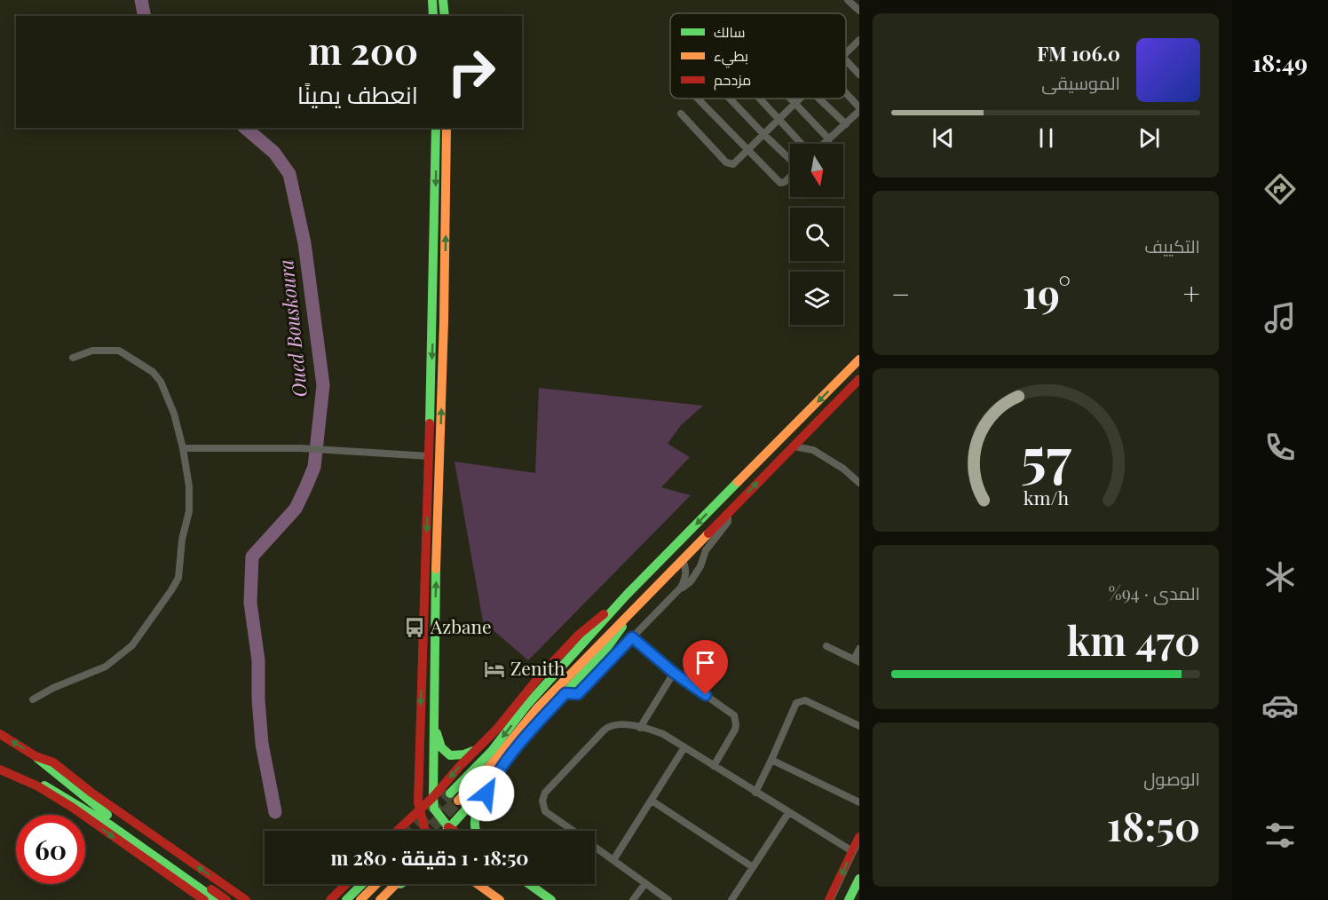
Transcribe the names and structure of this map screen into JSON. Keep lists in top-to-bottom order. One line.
{"water":["Oued Bouskoura"],"places":{"bus stop":["Azbane"],"hotel":["Zenith"]},"legend":["سالك","بطيء","مزدحم"],"north":"bottom","page":{"tabs":"18:49","turn":["200 m","انعطف يمينًا"],"song":["106.0 FM","الموسيقى"],"tile":["التكييف",["المدى · 94%","470 km"],["الوصول","18:50"]],"heat":["−","19°","+"],"limit":"60","trip":"18:50 · 1 دقيقة · 280 m","gauge":["57","km/h"]}}
